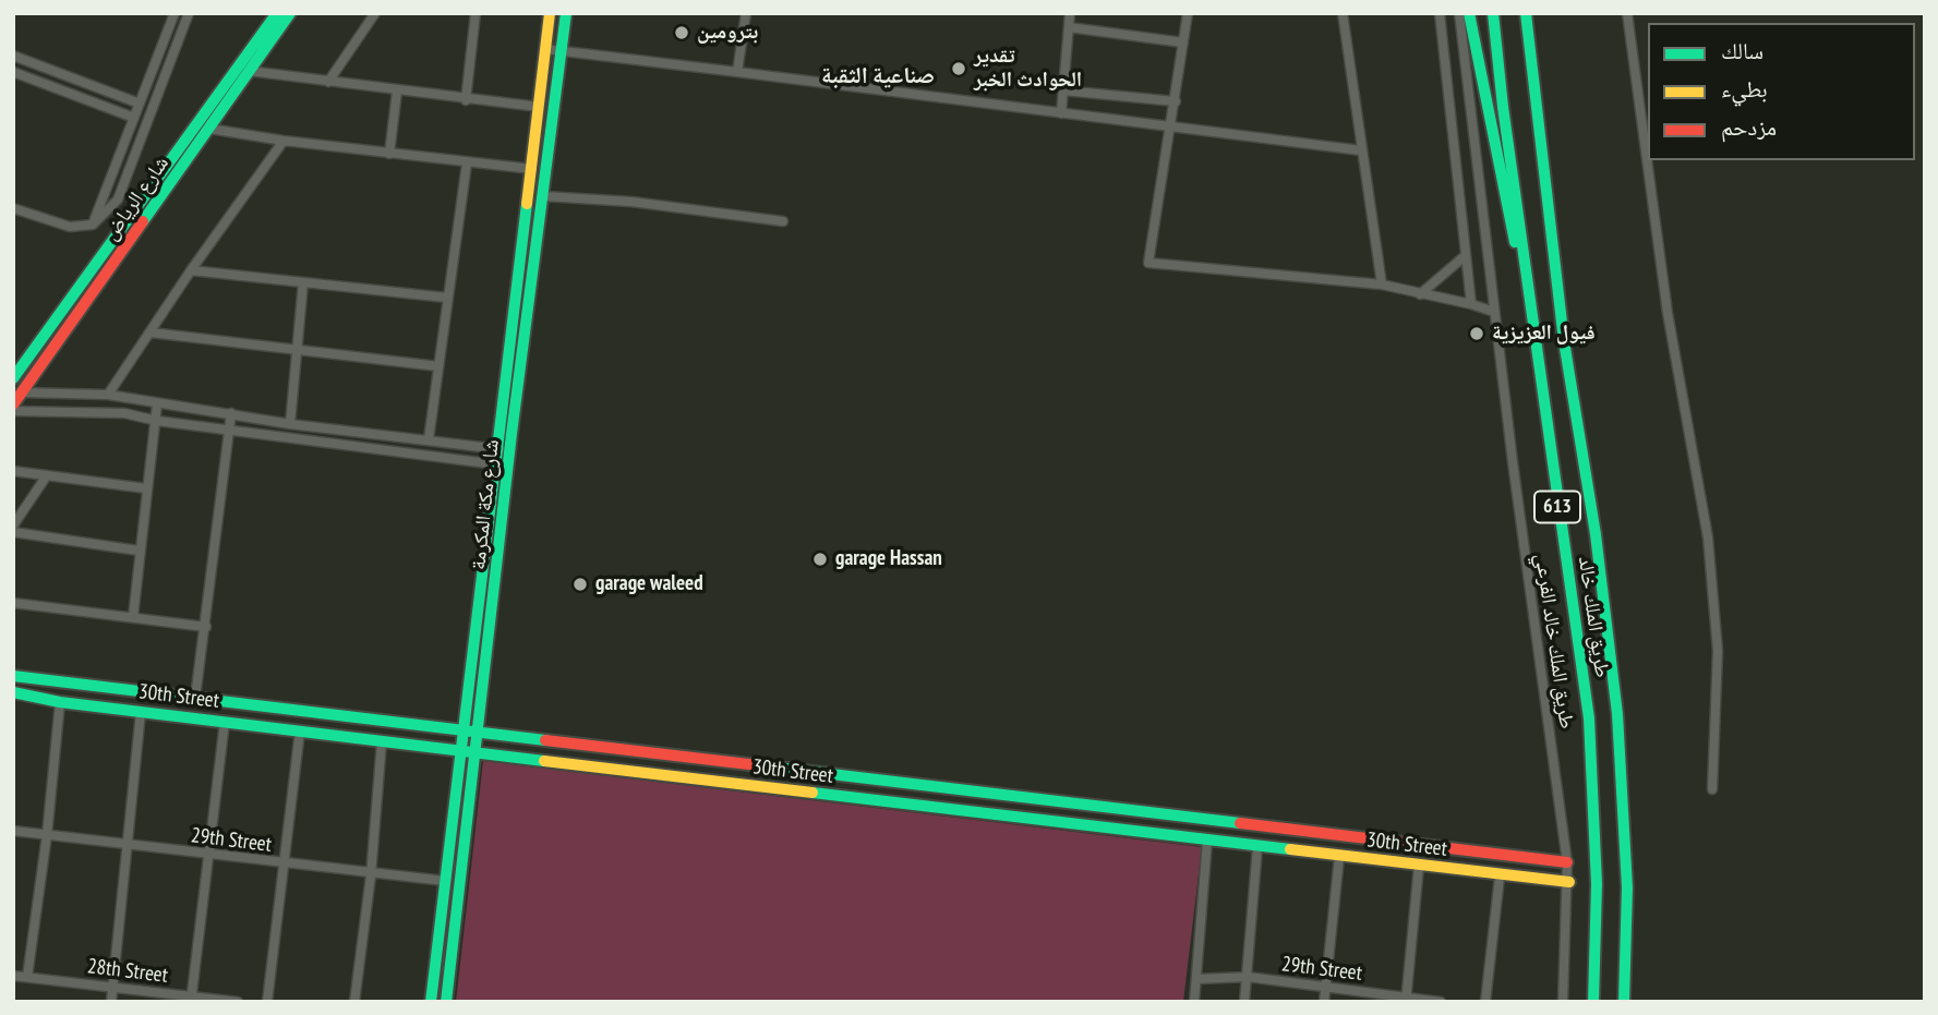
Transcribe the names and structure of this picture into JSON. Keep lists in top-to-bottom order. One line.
{"streets":{"main road":["شارع الرياض","شارع مكة المكرمة","613","طريق الملك خالد","30th Street"],"street":["طريق الملك خالد الفرعي","29th Street","28th Street"]},"crossings":[["شارع مكة المكرمة","30th Street"],["شارع مكة المكرمة","29th Street"],["طريق الملك خالد الفرعي","30th Street"]],"districts":["صناعية الثقبة"],"places":["بترومين","تقدير الحوادث الخبر","فيول العزيزية","garage Hassan","garage waleed"],"legend":["سالك","بطيء","مزدحم"]}
